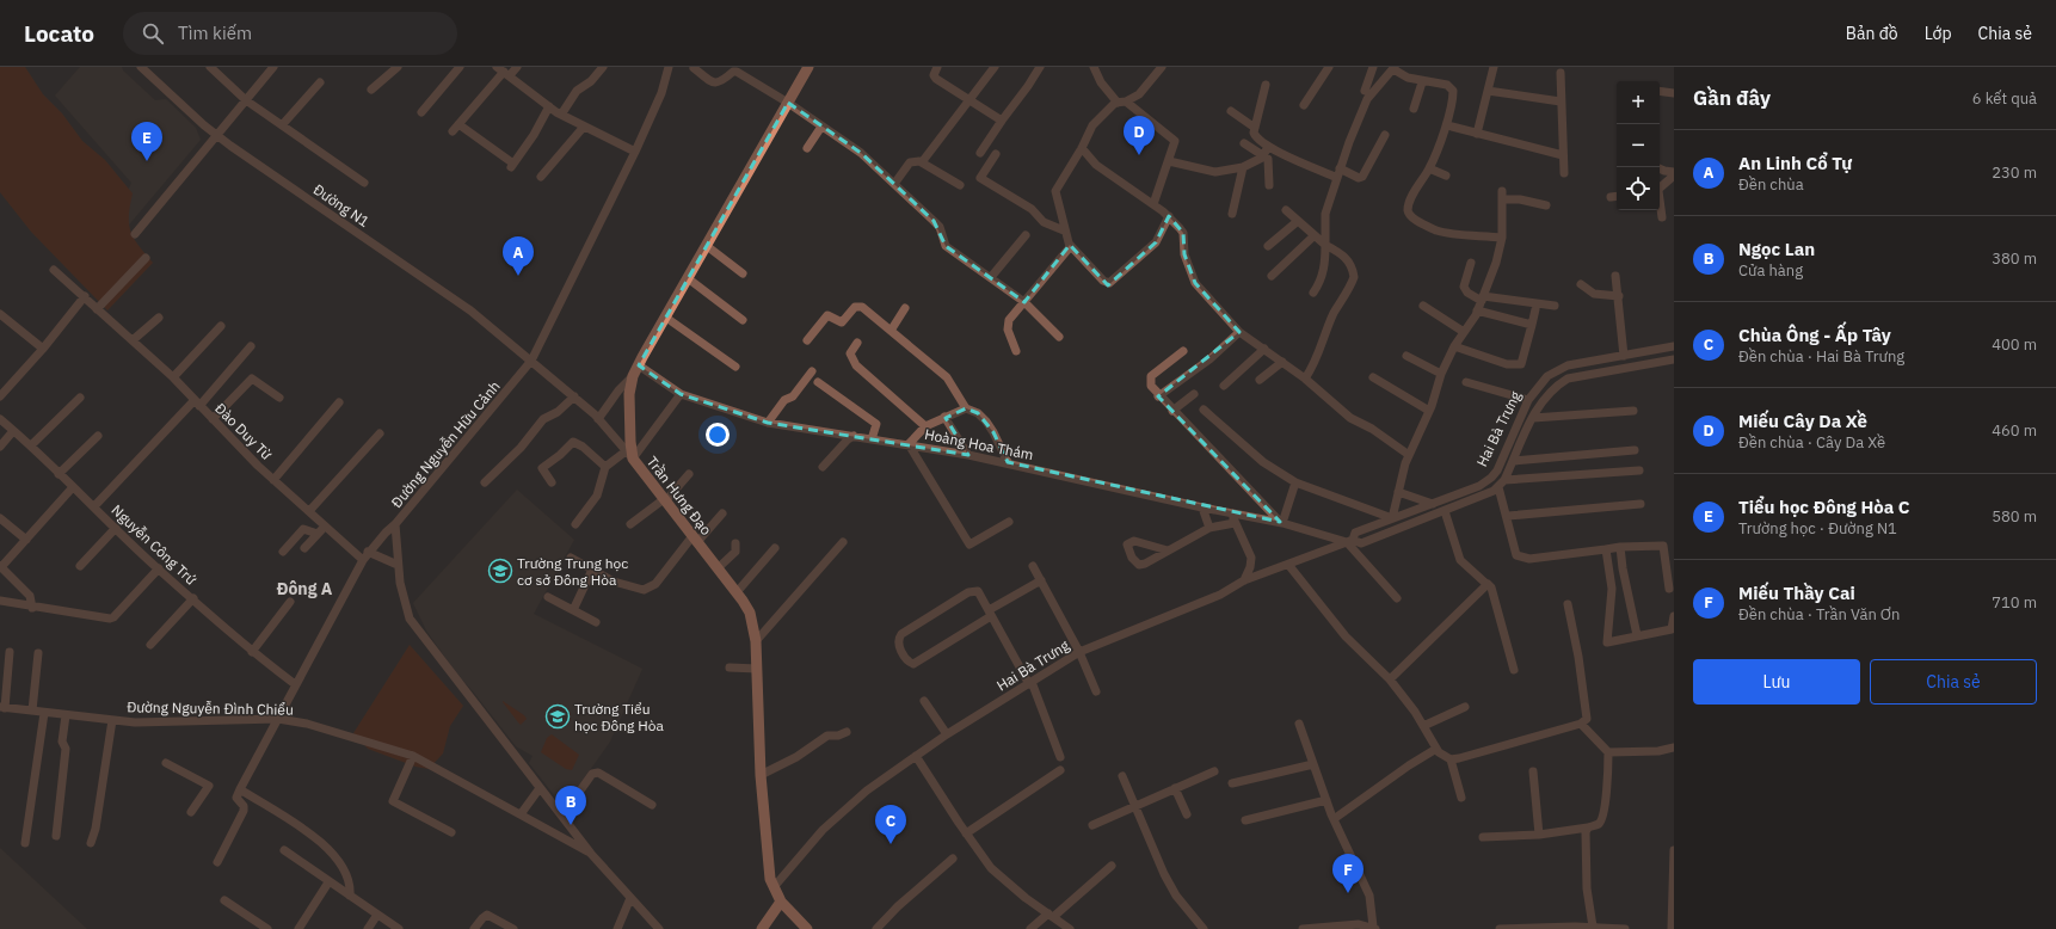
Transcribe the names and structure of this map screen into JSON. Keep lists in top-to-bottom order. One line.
{"streets":{"main road":["Trần Hưng Đạo"],"street":["Đường N1","Hai Bà Trưng","Đào Duy Từ","Đường Nguyễn Hữu Cảnh","Hoàng Hoa Thám","Nguyễn Công Trứ","Đường Nguyễn Đình Chiểu"]},"crossings":[["Đường N1","Đường Nguyễn Hữu Cảnh"],["Đường N1","Trần Hưng Đạo"],["Hai Bà Trưng","Hoàng Hoa Thám"],["Hai Bà Trưng","Trần Hưng Đạo"],["Đào Duy Từ","Đường Nguyễn Hữu Cảnh"],["Đường Nguyễn Hữu Cảnh","Đường Nguyễn Đình Chiểu"],["Hoàng Hoa Thám","Trần Hưng Đạo"]],"districts":["Đông A"],"places":{"school or university":["Trường Trung học cơ sở Đông Hòa","Trường Tiểu học Đông Hòa"]},"page":{"header":"Locato","search":"Tìm kiếm","nav":["Bản đồ","Lớp","Chia sẻ"],"heading":["Gần đây","6 kết quả"],"map_buttons":["+","−"],"pins":["D","E","A","B","C","F"],"list":[{"mark":"A","name":"An Linh Cổ Tự","note":"Đền chùa","value":"230 m"},{"mark":"B","name":"Ngọc Lan","note":"Cửa hàng","value":"380 m"},{"mark":"C","name":"Chùa Ông - Ấp Tây","note":"Đền chùa · Hai Bà Trưng","value":"400 m"},{"mark":"D","name":"Miếu Cây Da Xề","note":"Đền chùa · Cây Da Xề","value":"460 m"},{"mark":"E","name":"Tiểu học Đông Hòa C","note":"Trường học · Đường N1","value":"580 m"},{"mark":"F","name":"Miếu Thầy Cai","note":"Đền chùa · Trần Văn Ơn","value":"710 m"}],"buttons":["Lưu","Chia sẻ"]}}
